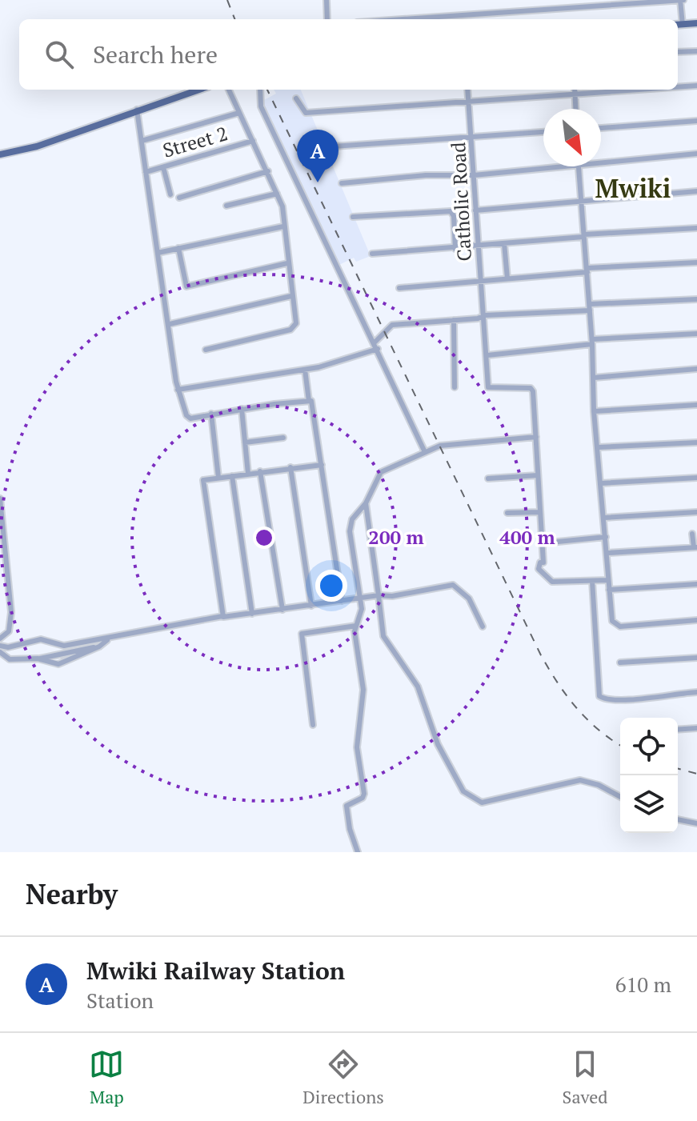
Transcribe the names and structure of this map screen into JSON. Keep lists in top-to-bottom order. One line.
{"streets":{"street":["Street 2","Catholic Road"]},"districts":["Mwiki"],"north":"bottom right","page":{"search":"Search here","pins":"A","heading":"Nearby","list":[{"mark":"A","name":"Mwiki Railway Station","note":"Station","value":"610 m"}],"nav":["Map","Directions","Saved"]},"rings":["200 m","400 m"]}
